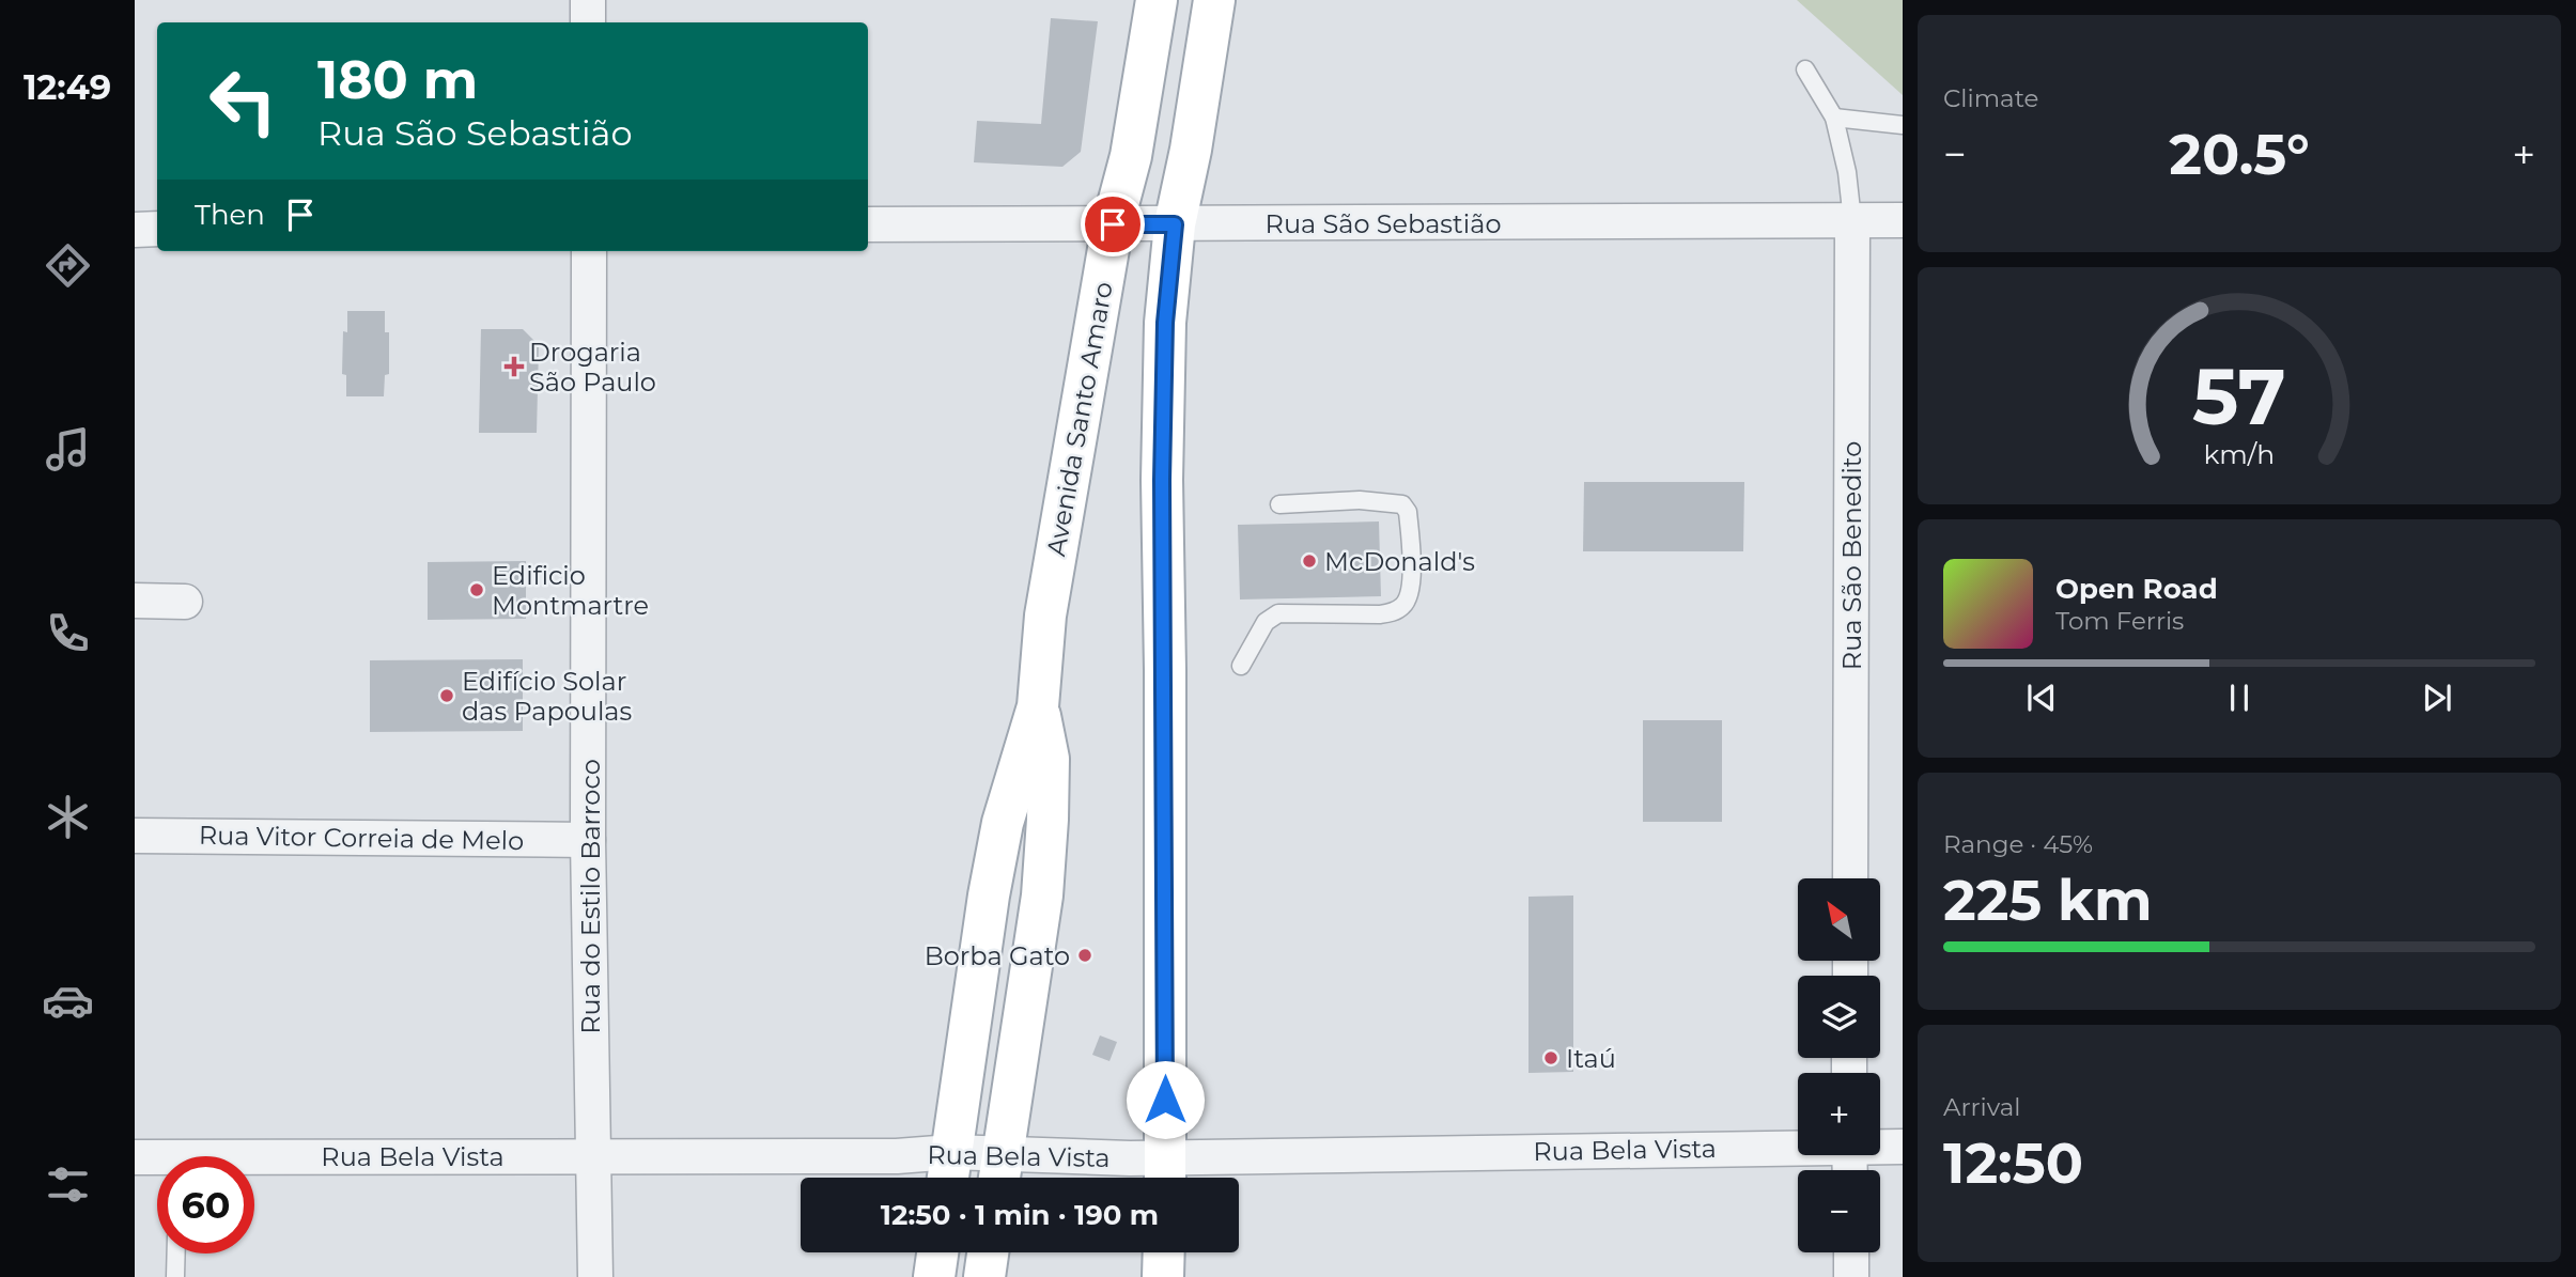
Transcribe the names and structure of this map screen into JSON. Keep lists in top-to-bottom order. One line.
{"streets":{"main road":["Avenida Santo Amaro"],"street":["Rua São Sebastião","Rua São Benedito","Rua Vitor Correia de Melo","Rua do Estilo Barroco","Rua Bela Vista"]},"crossings":[["Rua São Sebastião","Avenida Santo Amaro"],["Rua São Sebastião","Rua São Benedito"],["Avenida Santo Amaro","Rua Bela Vista"],["Rua Vitor Correia de Melo","Rua do Estilo Barroco"],["Rua do Estilo Barroco","Rua Bela Vista"]],"places":{"health":["Drogaria São Paulo"],"other":["McDonald's","Edificio Montmartre","Edifício Solar das Papoulas","Borba Gato","Itaú"]},"north":"top left","page":{"tabs":"12:49","tile":["Climate",["Range · 45%","225 km"],["Arrival","12:50"]],"turn":["180 m","Rua São Sebastião"],"heat":["−","20.5°","+"],"then":"Then","song":["Open Road","Tom Ferris"],"map_buttons":["+","−"],"limit":"60","trip":"12:50 · 1 min · 190 m","gauge":["57","km/h"]}}
